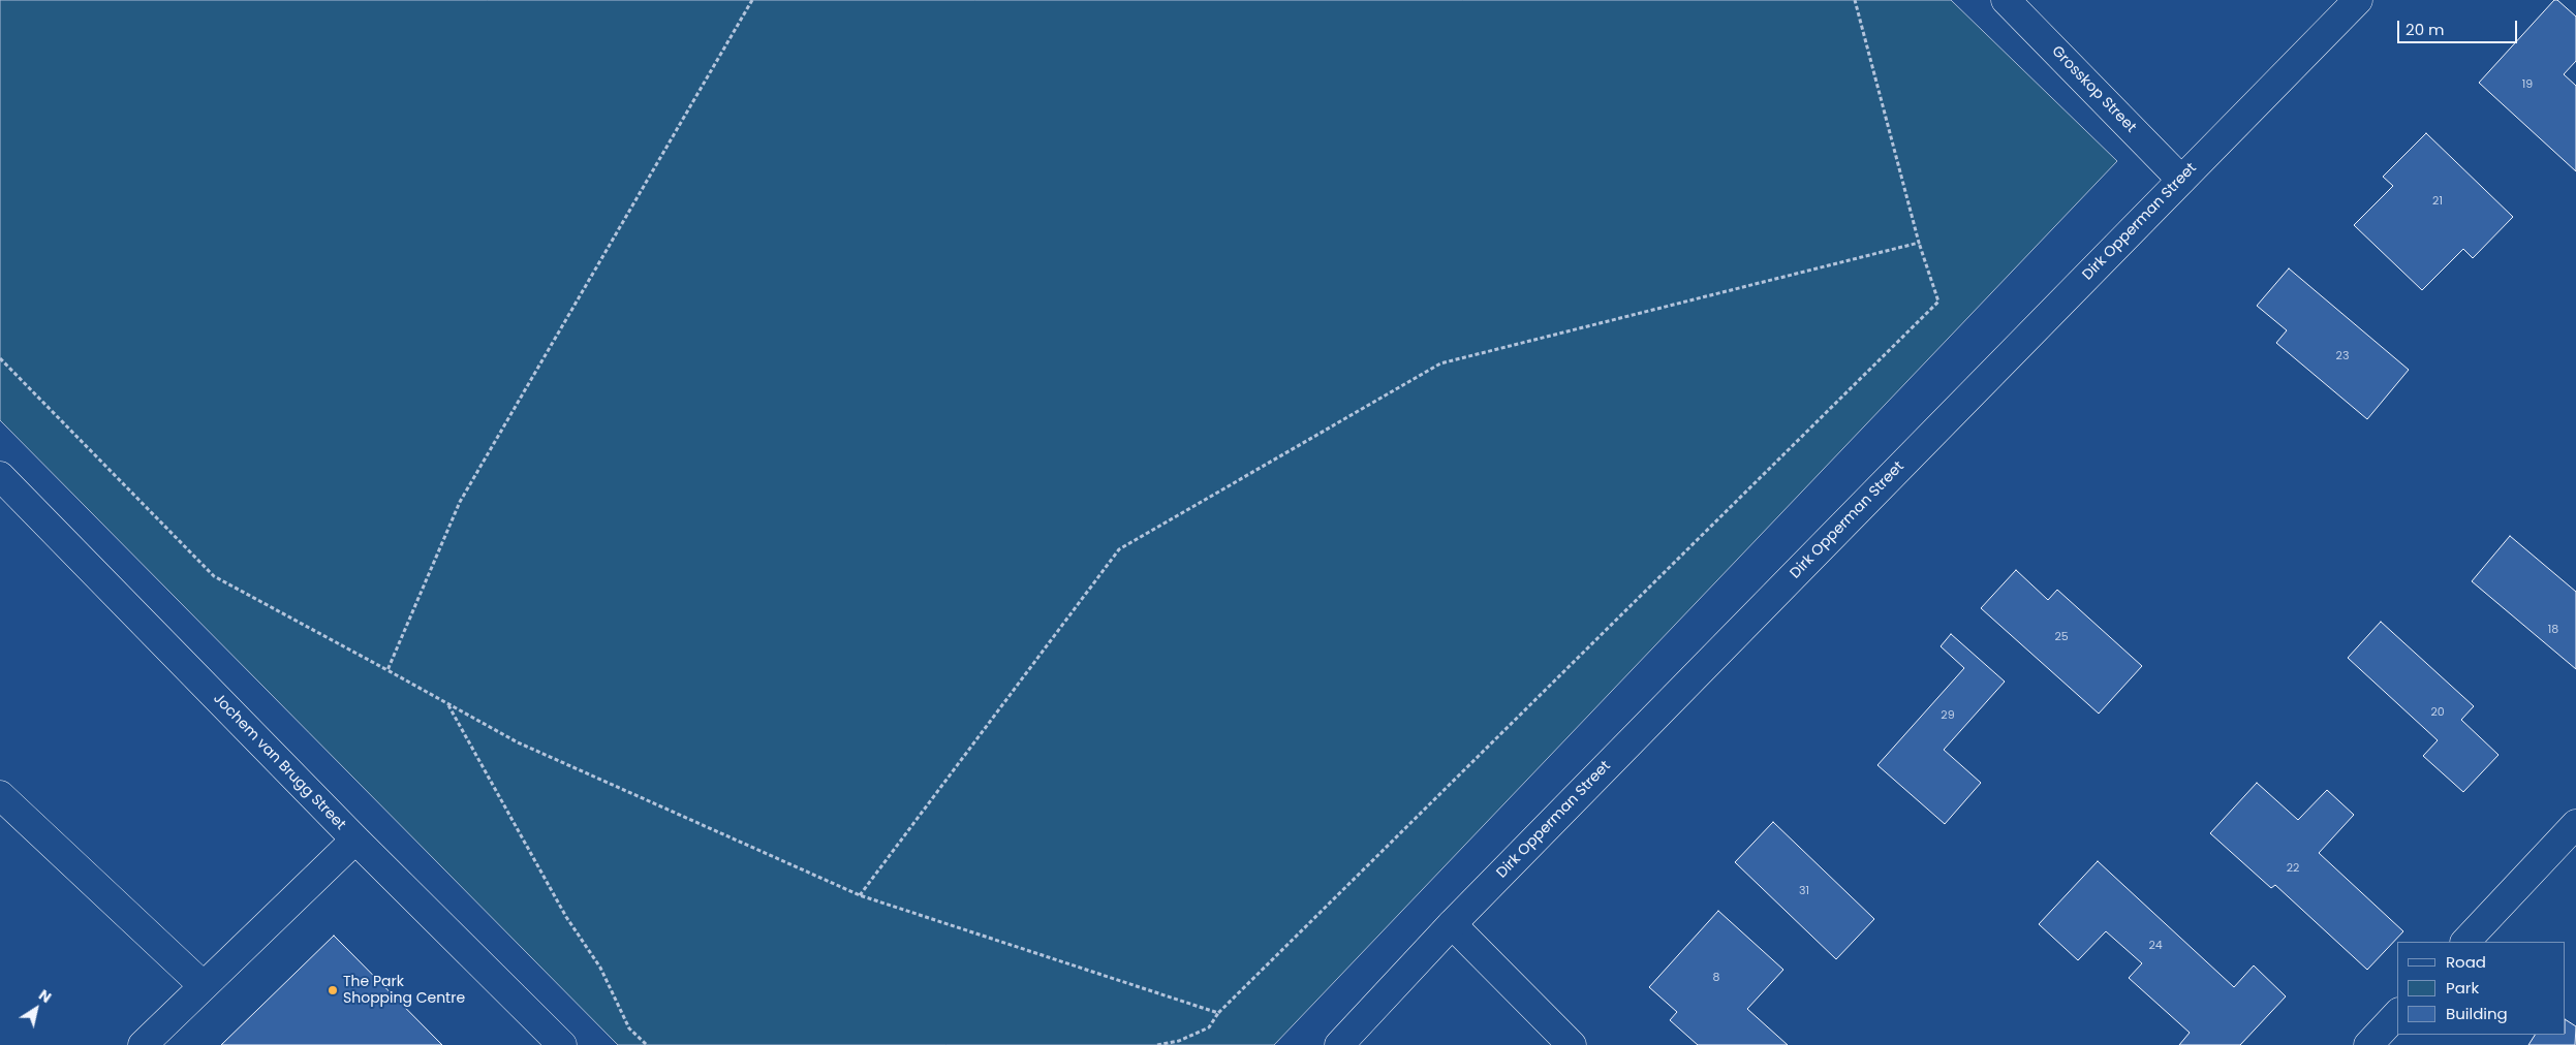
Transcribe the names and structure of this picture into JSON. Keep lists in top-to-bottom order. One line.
{"streets":{"street":["Grosskop Street","Dirk Opperman Street","Jochem van Brugg Street"]},"crossings":[["Grosskop Street","Dirk Opperman Street"]],"places":["The Park Shopping Centre"],"house_numbers":["19","21","23","18","25","20","29","22","31","24","8"],"legend":["Road","Park","Building"],"scale_bar":"20 m","north":"top right"}
